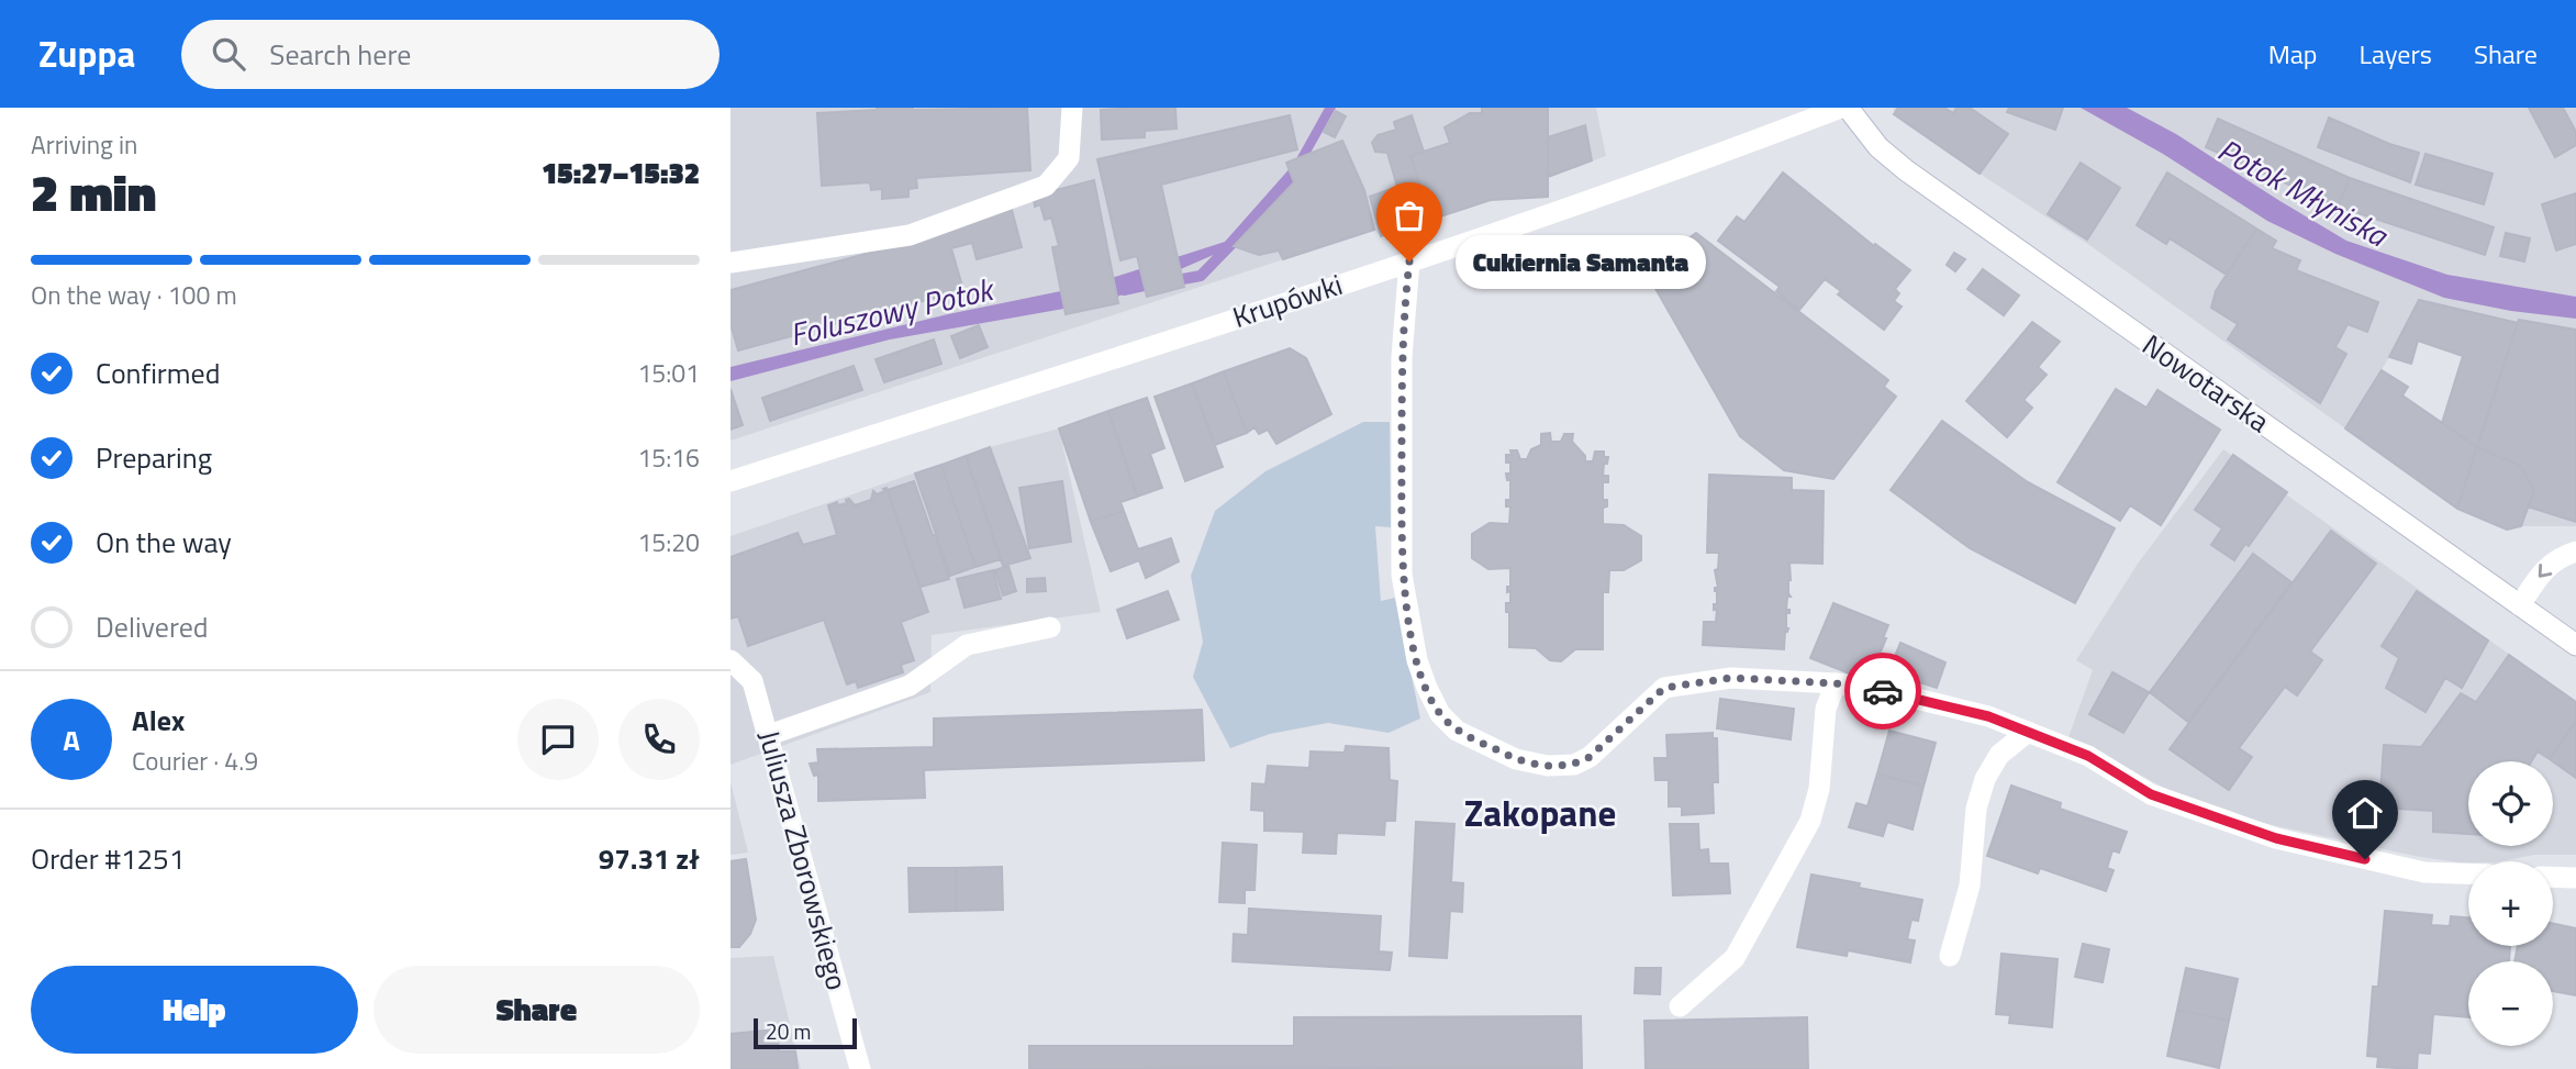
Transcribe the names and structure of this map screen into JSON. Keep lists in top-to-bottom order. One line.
{"streets":{"street":["Krupówki","Nowotarska","Juliusza Zborowskiego"]},"districts":["Zakopane"],"water":["Potok Młyniska","Foluszowy Potok"],"places":["Cukiernia Samanta"],"scale_bar":"20 m","page":{"header":"Zuppa","search":"Search here","nav":["Map","Layers","Share"],"heading":["2 min","Arriving in","15:27–15:32"],"panel":["Alex","Courier · 4.9","Order #1251","97.31 zł"],"bubble":"Cukiernia Samanta","bar":"On the way · 100 m","list":[["Confirmed","15:01"],["Preparing","15:16"],["On the way","15:20"],"Delivered"],"round":"A","map_buttons":["+","−"],"buttons":["Help","Share"],"scale":"20 m"}}
